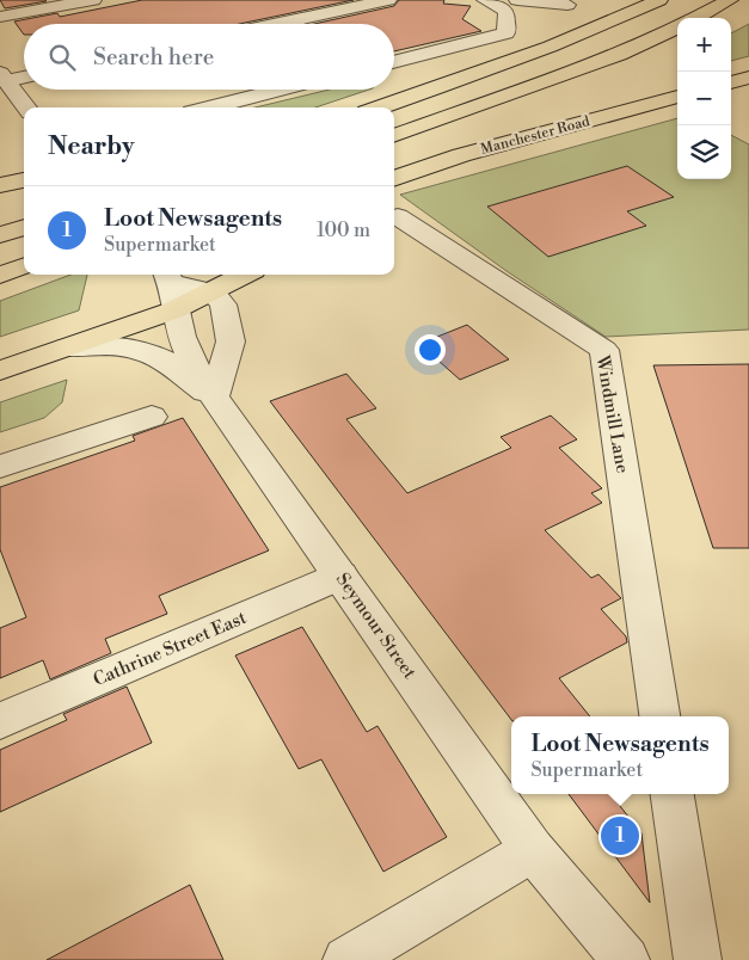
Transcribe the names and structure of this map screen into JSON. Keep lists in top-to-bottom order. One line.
{"streets":{"main road":["Manchester Road"],"street":["Windmill Lane","Seymour Street","Cathrine Street East"]},"crossings":[["Seymour Street","Cathrine Street East"]],"page":{"map_buttons":["+","−"],"search":"Search here","heading":"Nearby","list":[{"mark":"1","name":"Loot Newsagents","note":"Supermarket","value":"100 m"}],"popup":["Loot Newsagents","Supermarket"],"pins":"1"}}
